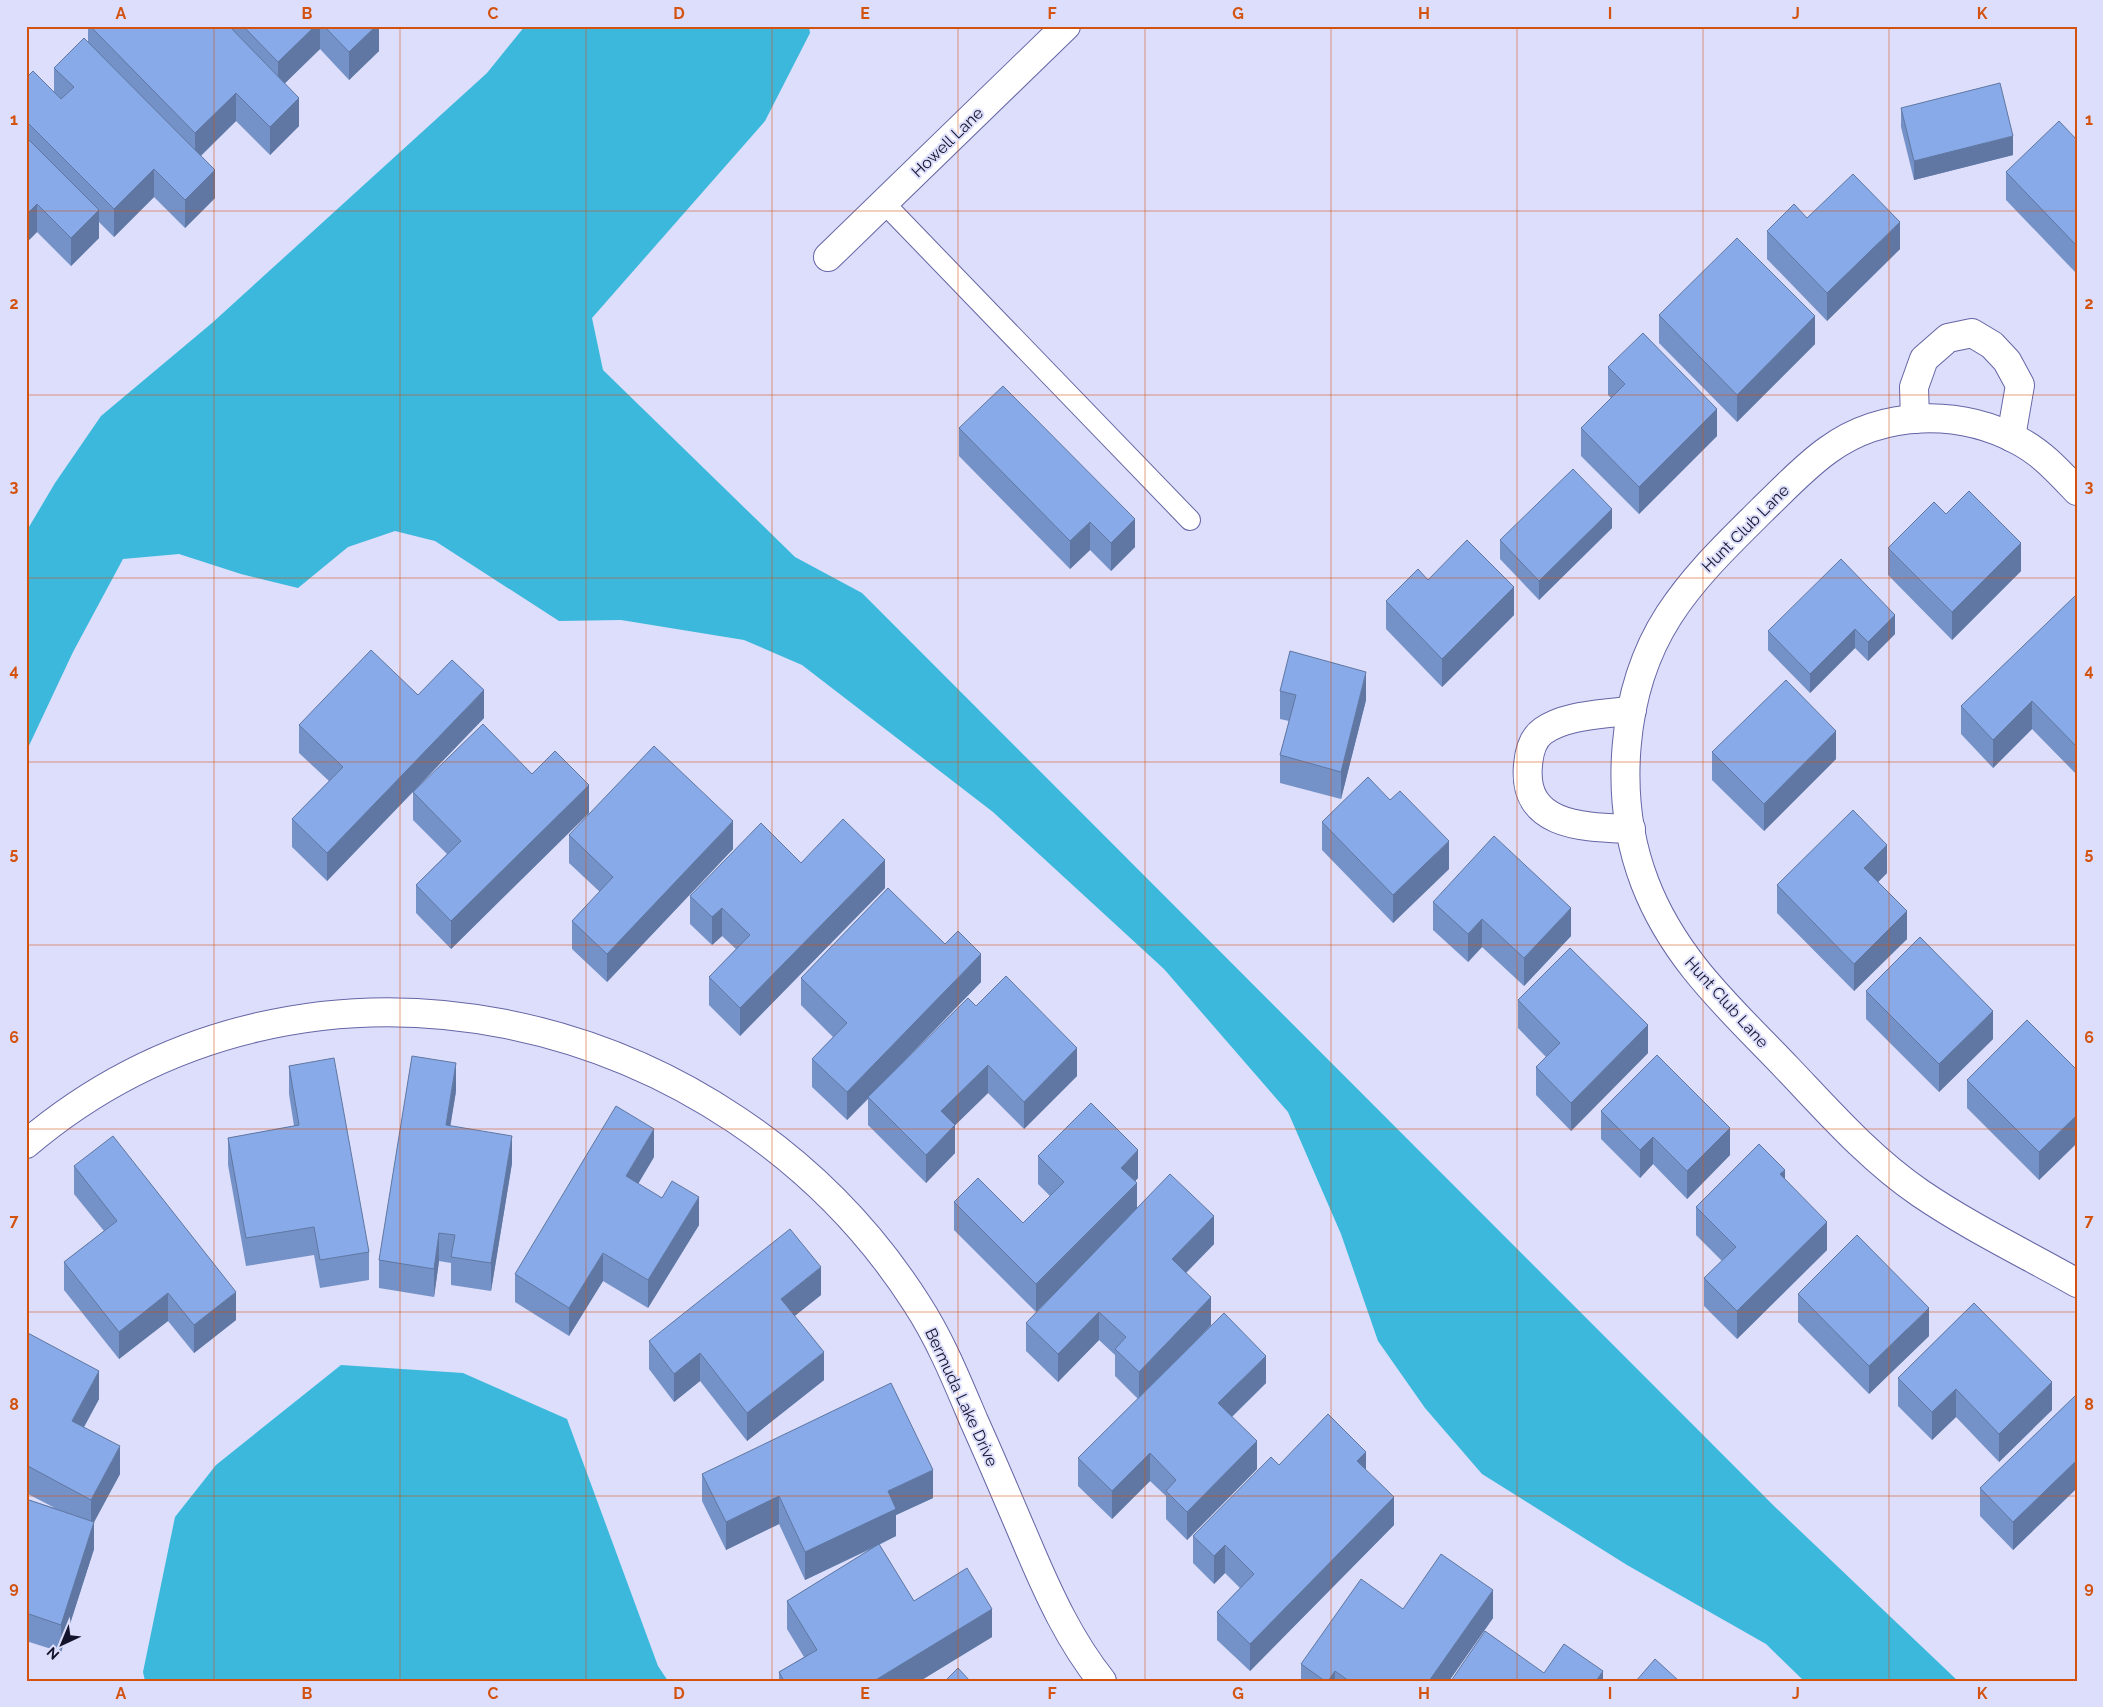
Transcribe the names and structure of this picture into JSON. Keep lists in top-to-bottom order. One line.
{"streets":{"street":["Howell Lane","Hunt Club Lane","Bermuda Lake Drive"]},"north":"bottom left","grid":{"columns":["A","B","C","D","E","F","G","H","I","J","K"],"rows":["1","2","3","4","5","6","7","8","9"]}}
